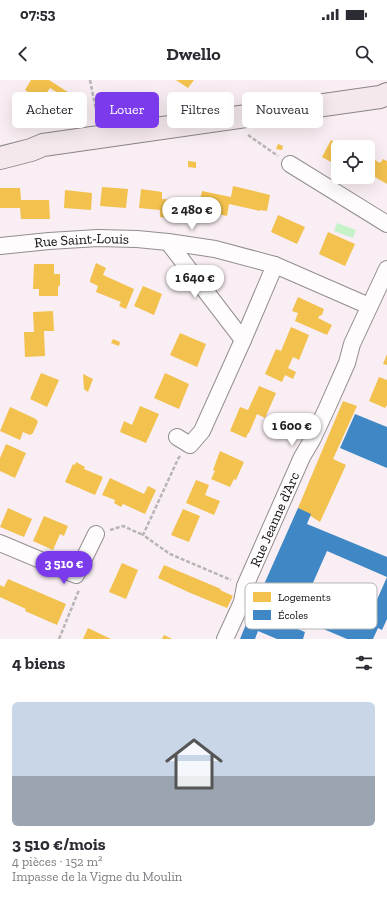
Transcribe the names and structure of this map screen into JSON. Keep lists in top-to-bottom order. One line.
{"streets":{"street":["Rue Saint-Louis","Rue Jeanne d'Arc"]},"crossings":[["Rue Saint-Louis","Rue Jeanne d'Arc"]],"legend":["Logements","Écoles"],"page":{"status":"07:53","header":"Dwello","chip":["Acheter","Louer","Filtres","Nouveau"],"price":["2 480 €","1 640 €","1 600 €","3 510 €"],"heading":"4 biens","list":[{"name":"3 510 €/mois","note":"4 pièces · 152 m² · Impasse de la Vigne du Moulin"}]}}
